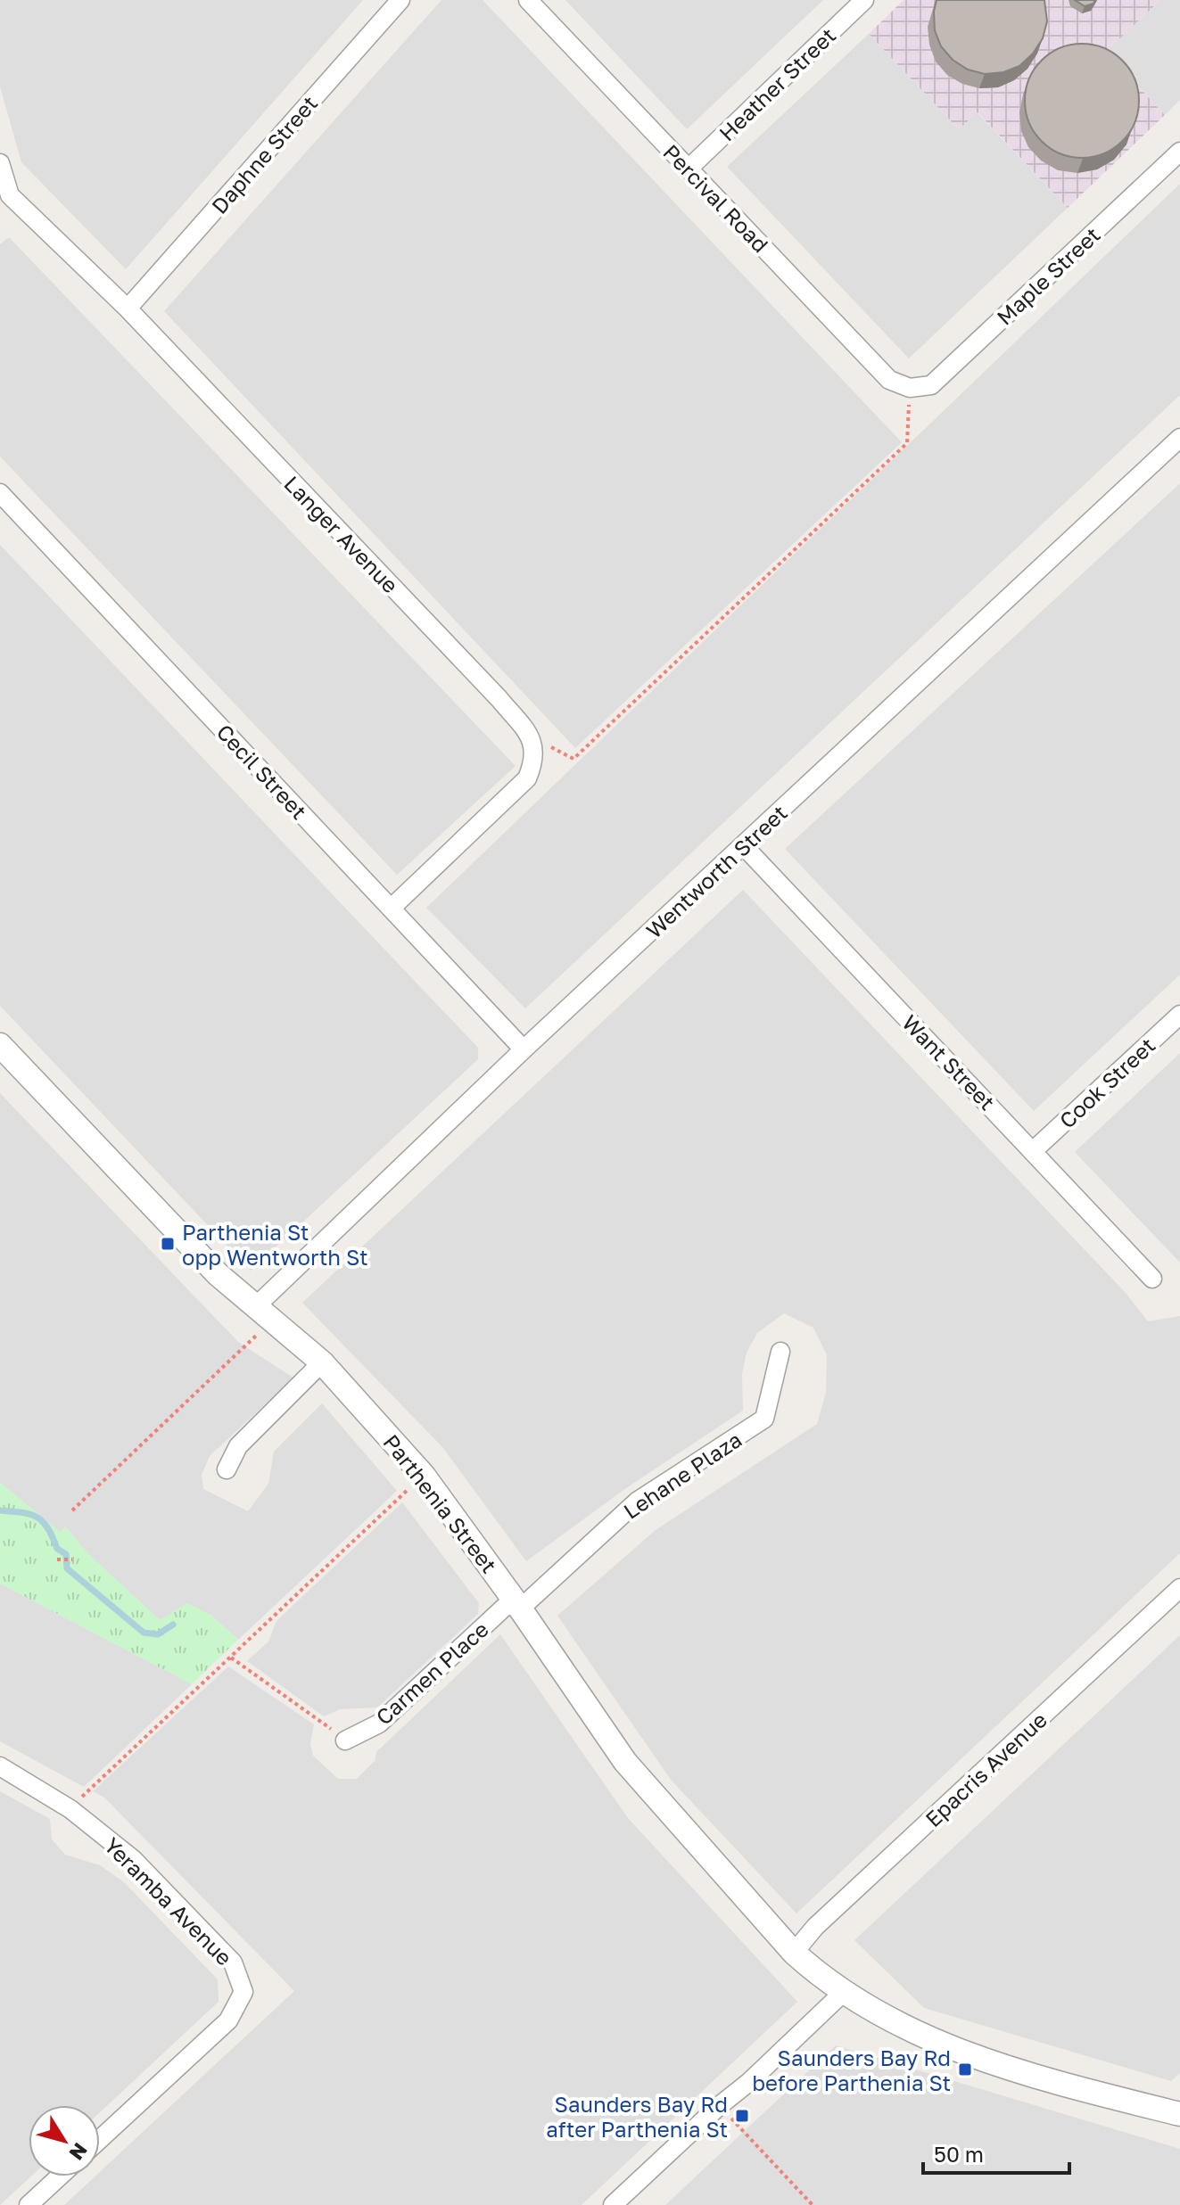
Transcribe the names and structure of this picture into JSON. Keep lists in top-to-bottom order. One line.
{"streets":{"street":["Heather Street","Daphne Street","Percival Road","Maple Street","Langer Avenue","Cecil Street","Wentworth Street","Want Street","Cook Street","Lehane Plaza","Parthenia Street","Carmen Place","Epacris Avenue","Yeramba Avenue"]},"crossings":[["Heather Street","Percival Road"],["Daphne Street","Langer Avenue"],["Percival Road","Maple Street"],["Cecil Street","Wentworth Street"],["Wentworth Street","Want Street"],["Wentworth Street","Parthenia Street"],["Want Street","Cook Street"],["Lehane Plaza","Parthenia Street"],["Lehane Plaza","Carmen Place"],["Parthenia Street","Carmen Place"],["Parthenia Street","Epacris Avenue"]],"places":{"transit":["Parthenia St opp Wentworth St","Saunders Bay Rd before Parthenia St","Saunders Bay Rd after Parthenia St"]},"scale_bar":"50 m","north":"bottom right"}
